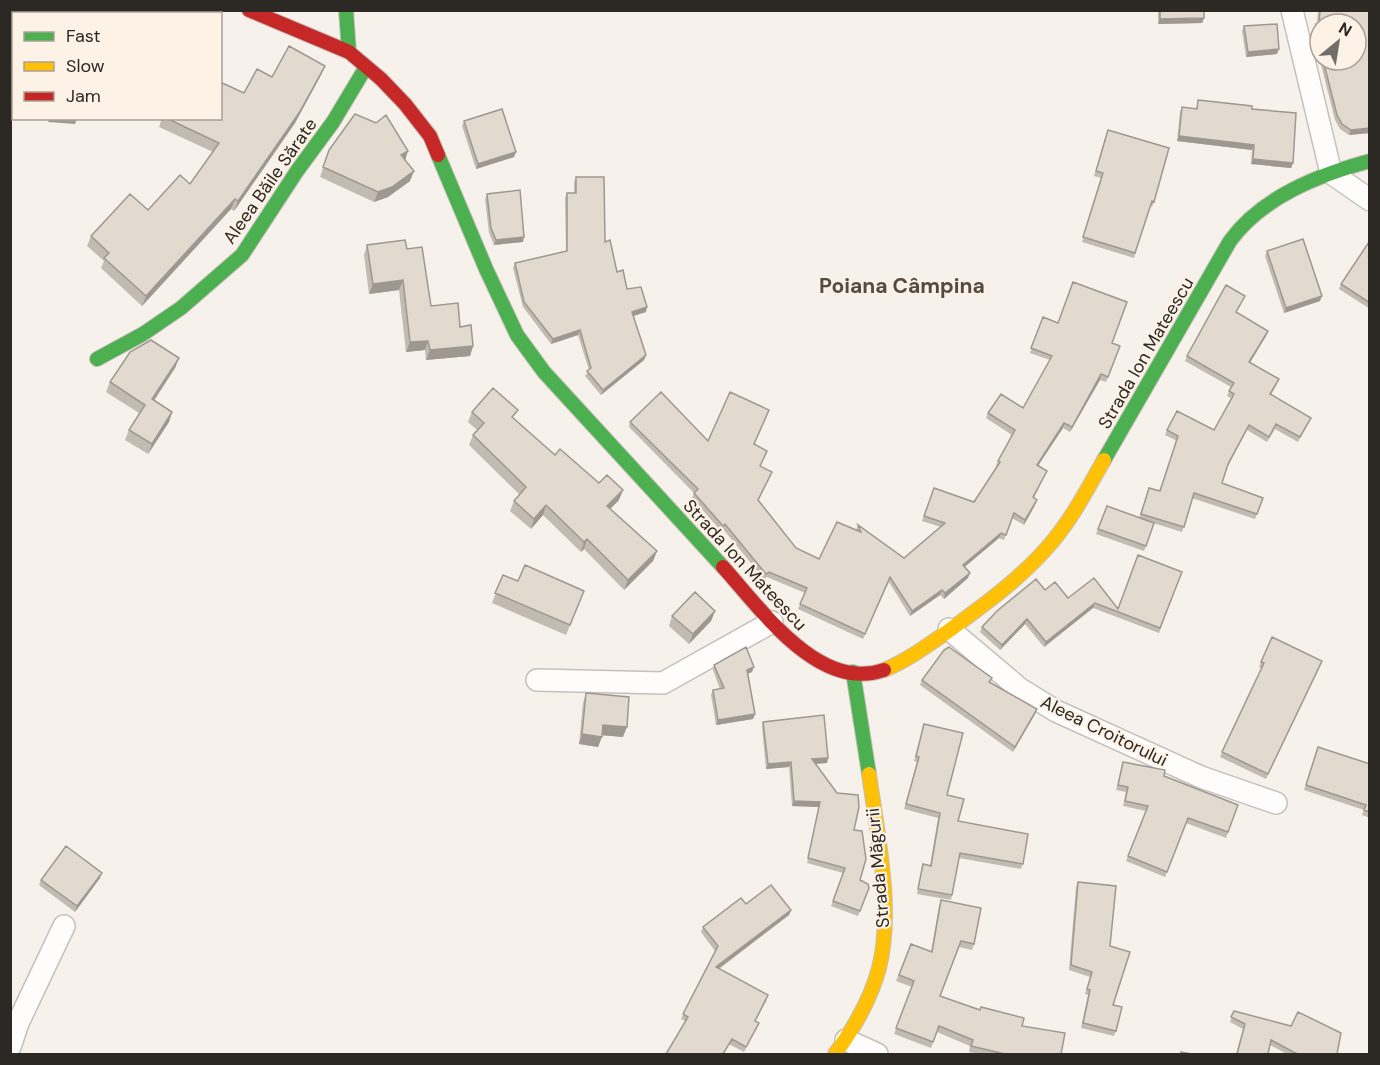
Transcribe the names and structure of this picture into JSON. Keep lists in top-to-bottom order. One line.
{"streets":{"main road":["Aleea Băile Sărate","Strada Ion Mateescu","Strada Măgurii"],"street":["Aleea Croitorului"]},"crossings":[["Aleea Băile Sărate","Strada Ion Mateescu"],["Strada Ion Mateescu","Aleea Croitorului"],["Strada Ion Mateescu","Strada Măgurii"]],"districts":["Poiana Câmpina"],"legend":["Fast","Slow","Jam"],"north":"top right"}
